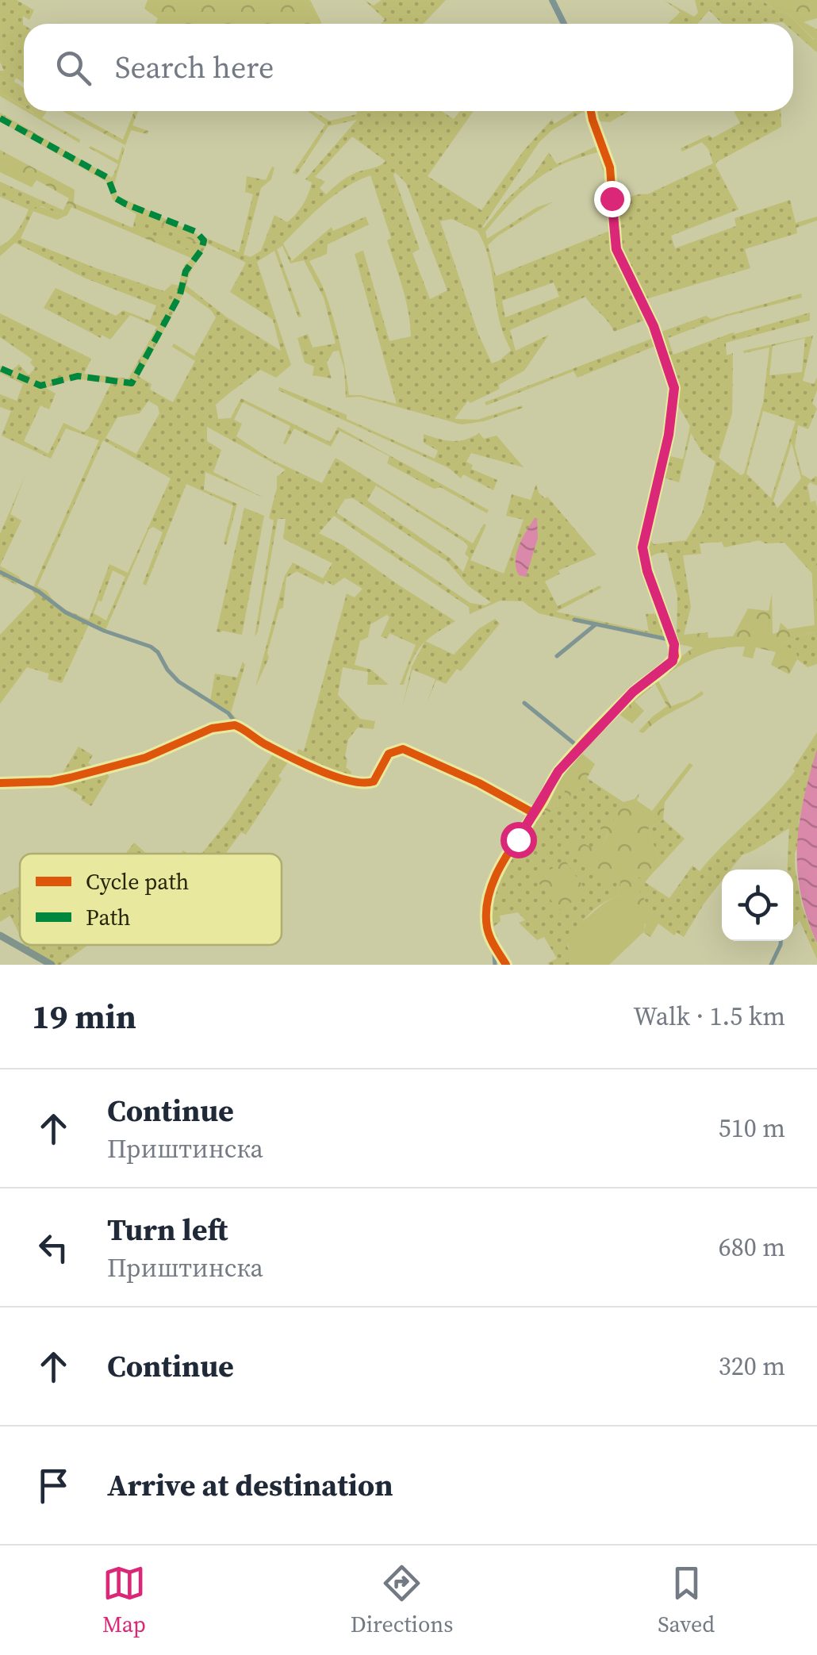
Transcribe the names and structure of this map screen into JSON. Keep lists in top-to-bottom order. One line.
{"legend":["Cycle path","Path"],"page":{"search":"Search here","heading":["19 min","Walk · 1.5 km"],"list":[["Continue","Приштинска","510 m"],["Turn left","Приштинска","680 m"],["Continue","320 m"],"Arrive at destination"],"nav":["Map","Directions","Saved"]}}
